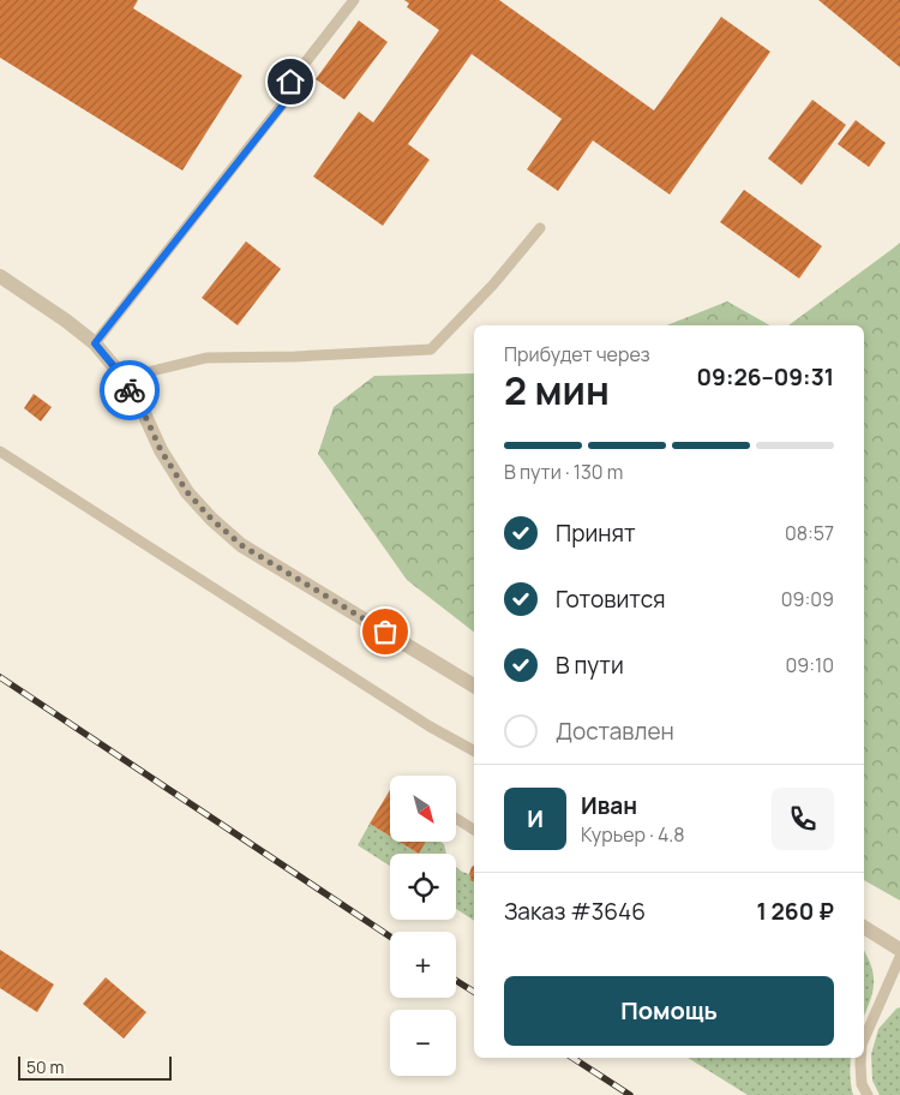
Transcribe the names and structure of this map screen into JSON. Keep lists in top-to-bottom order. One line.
{"scale_bar":"50 m","north":"bottom right","page":{"heading":["2 мин","Прибудет через","09:26–09:31"],"panel":["Иван","Курьер · 4.8","Заказ #3646","1 260 ₽"],"bar":"В пути · 130 m","list":[["Принят","08:57"],["Готовится","09:09"],["В пути","09:10"],"Доставлен"],"map_buttons":["+","−"],"round":"И","buttons":"Помощь","scale":"50 m"}}
